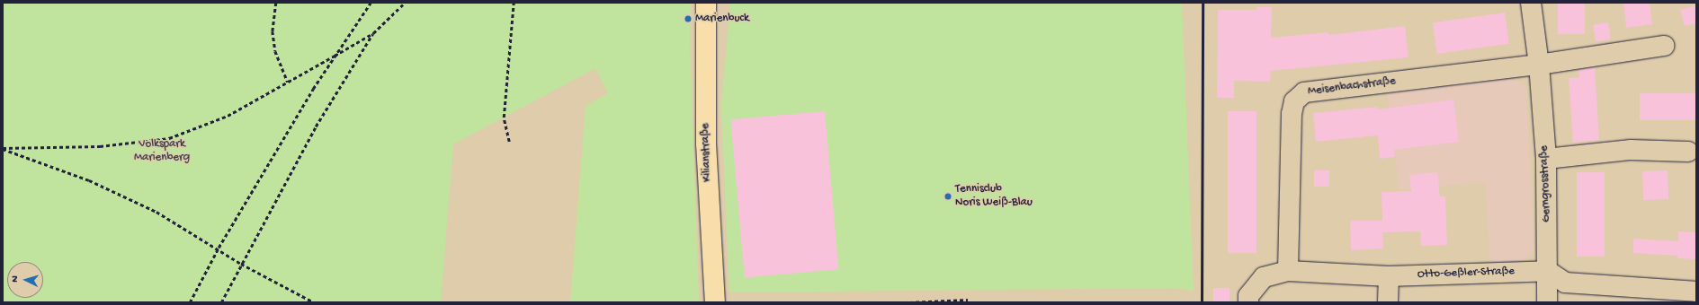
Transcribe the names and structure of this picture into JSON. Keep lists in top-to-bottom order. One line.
{"streets":{"main road":["Kilianstraße"],"street":["Meisenbachstraße","Gerngrosstraße","Otto-Geßler-Straße"]},"crossings":[["Meisenbachstraße","Gerngrosstraße"],["Meisenbachstraße","Otto-Geßler-Straße"],["Gerngrosstraße","Otto-Geßler-Straße"]],"parks":["Volkspark Marienberg"],"places":["Marienbuck","Tennisclub Noris Weiß-Blau"],"north":"left"}
